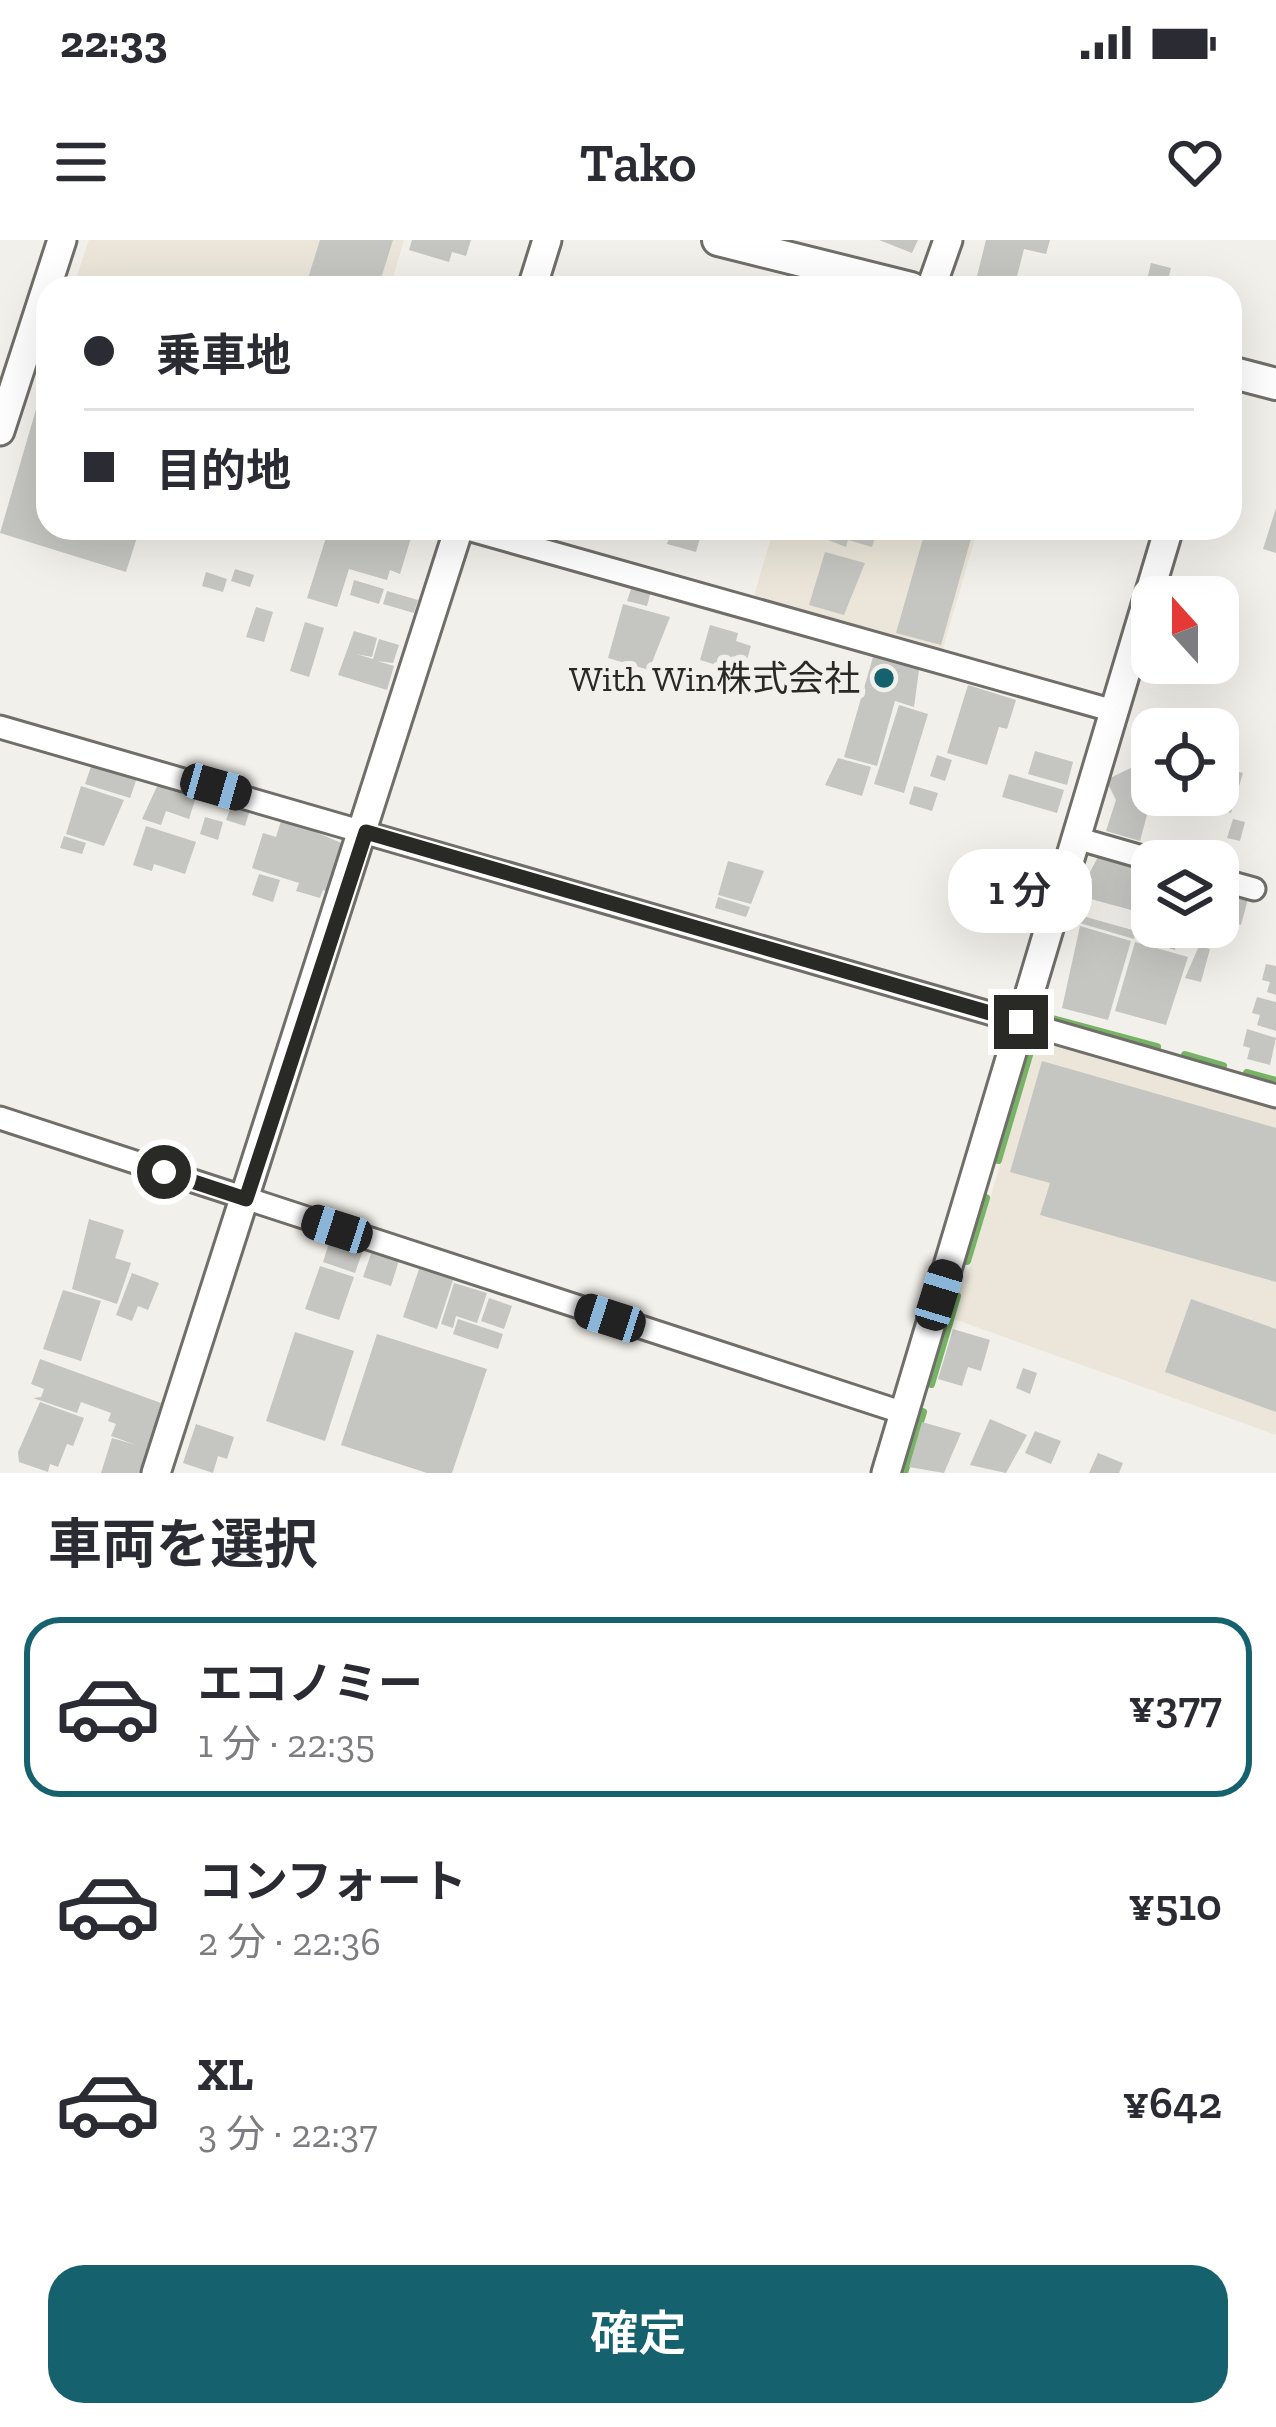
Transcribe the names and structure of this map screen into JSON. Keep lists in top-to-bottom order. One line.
{"places":["With Win株式会社"],"north":"top","page":{"status":"22:33","header":"Tako","banner":["乗車地","目的地"],"bubble":"1 分","heading":"車両を選択","list":[{"name":"エコノミー","note":"1 分 · 22:35","value":"¥377"},{"name":"コンフォート","note":"2 分 · 22:36","value":"¥510"},{"name":"XL","note":"3 分 · 22:37","value":"¥642"}],"buttons":"確定"}}
